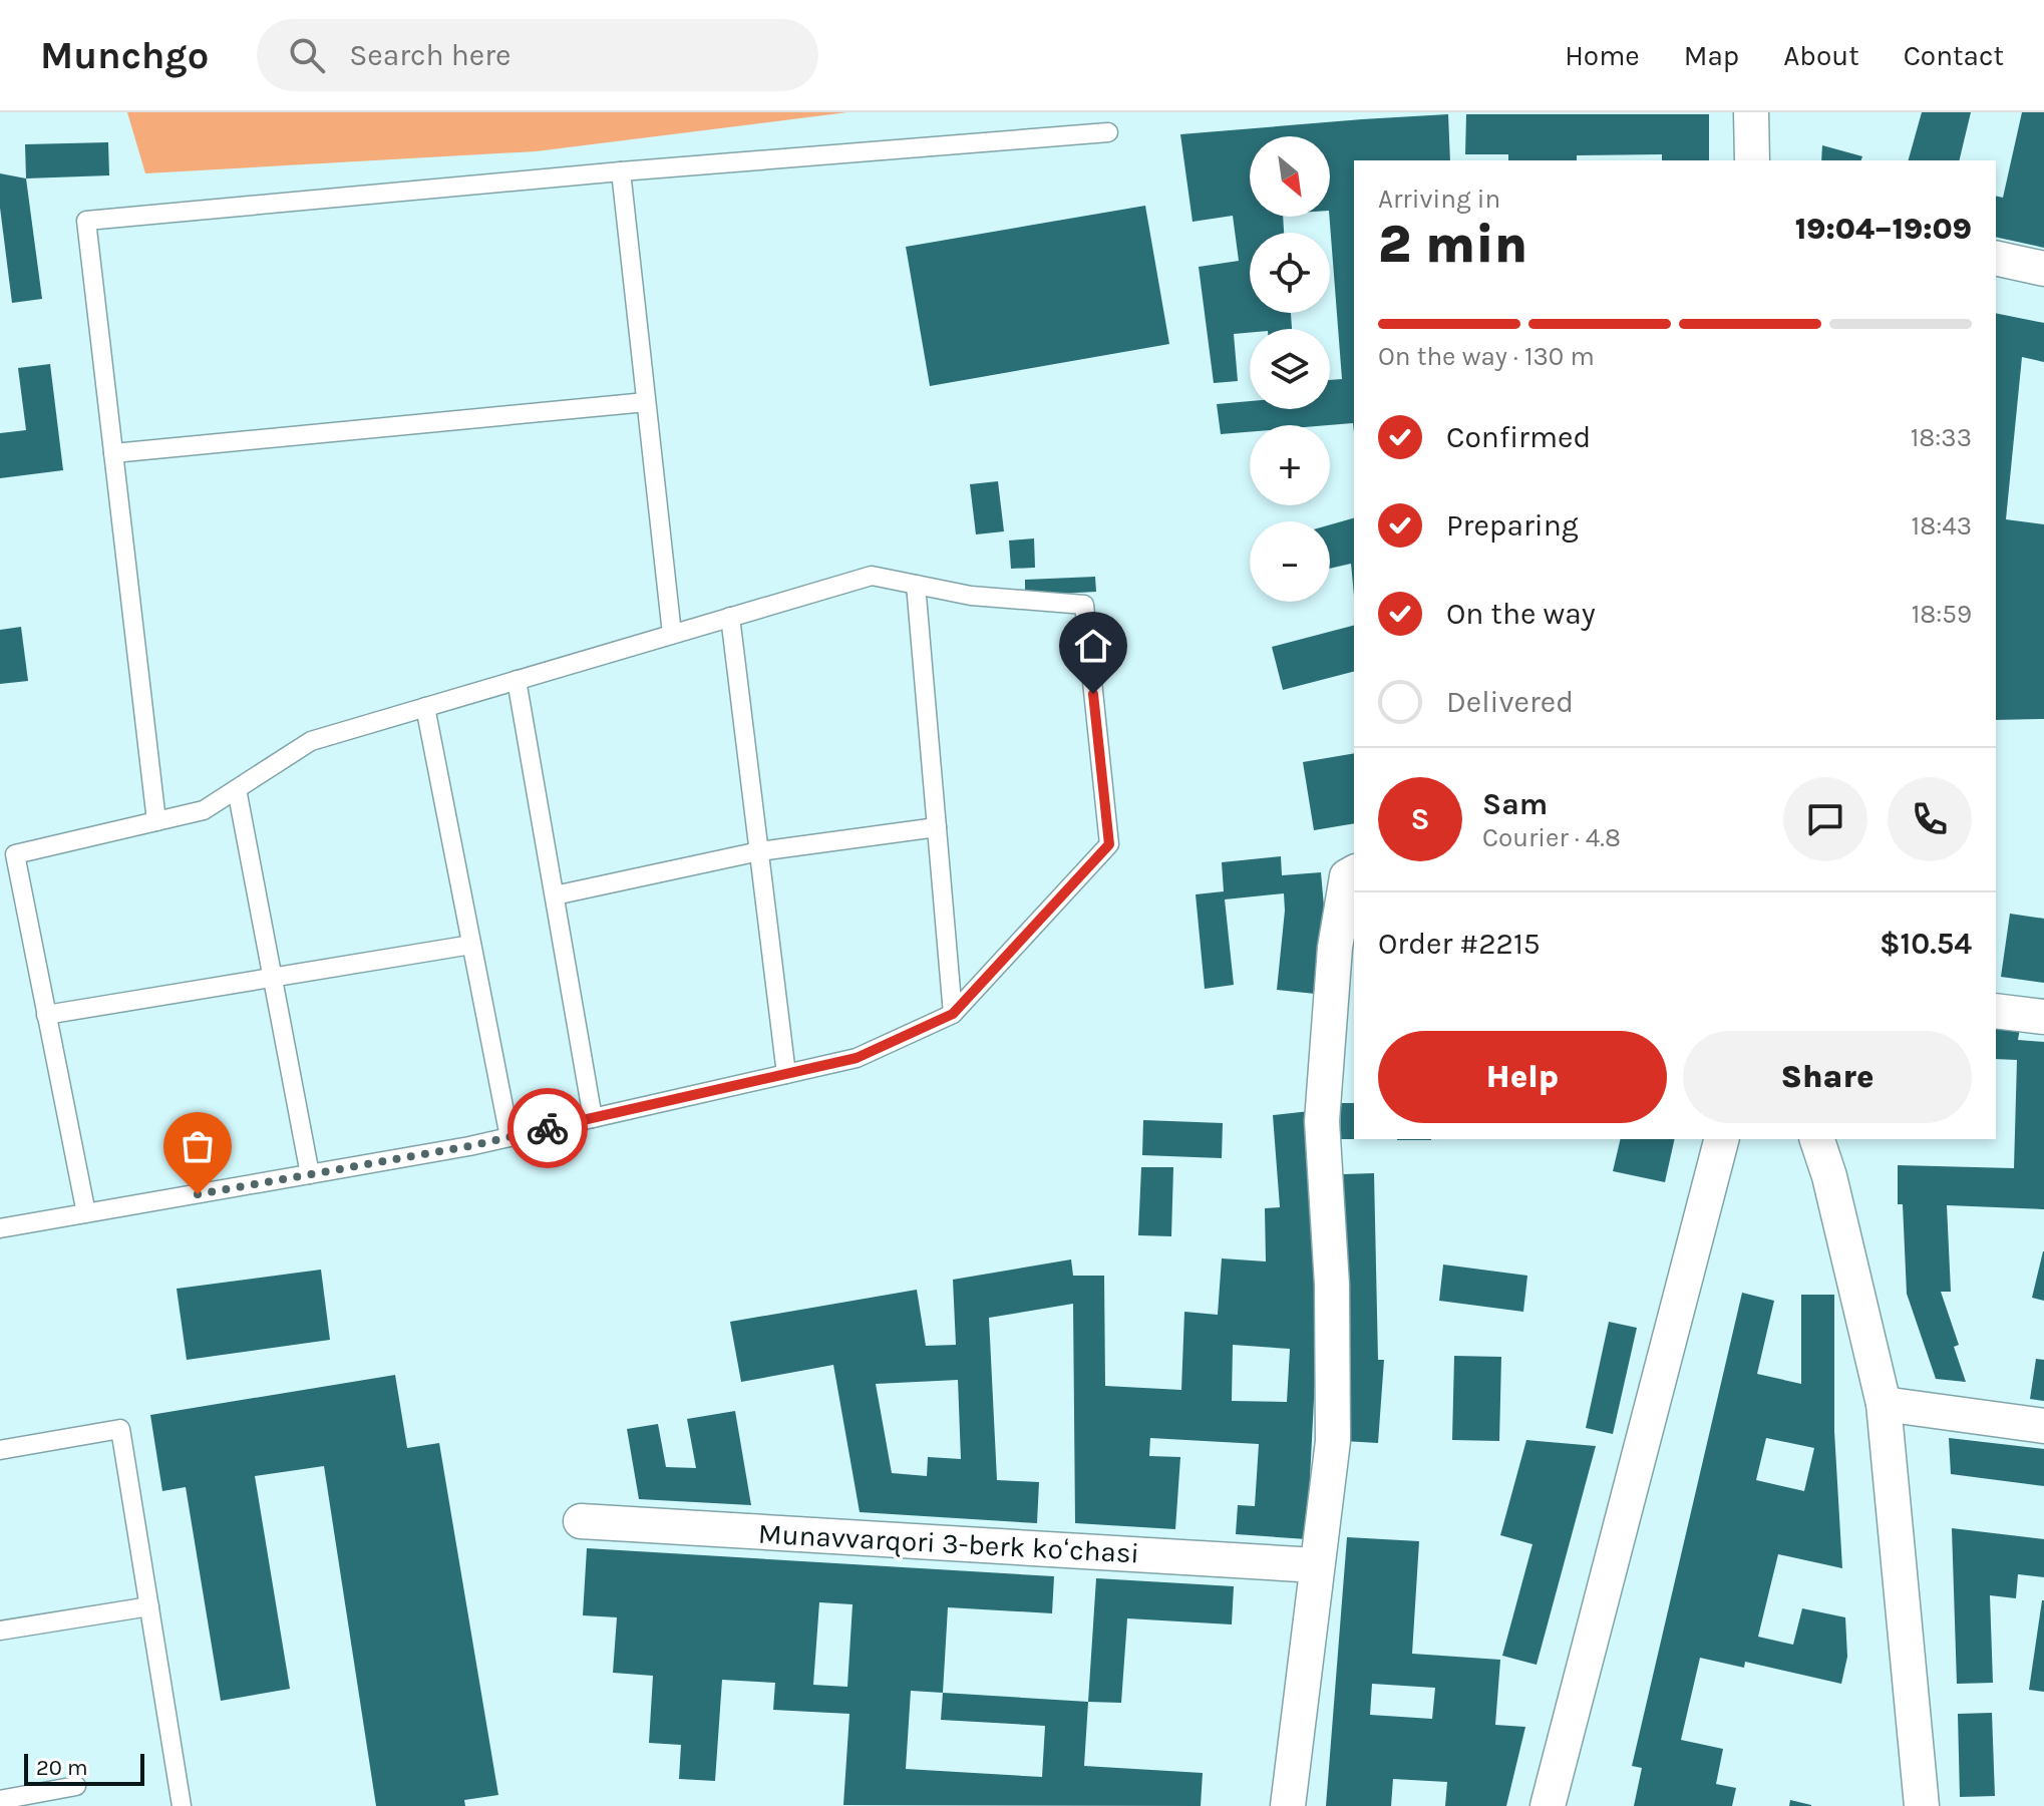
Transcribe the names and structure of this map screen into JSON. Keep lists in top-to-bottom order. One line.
{"streets":{"street":["Munavvarqori 3-berk koʻchasi"]},"scale_bar":"20 m","north":"bottom right","page":{"header":"Munchgo","search":"Search here","nav":["Home","Map","About","Contact"],"map_buttons":["+","−"],"heading":["2 min","Arriving in","19:04–19:09"],"panel":["Sam","Courier · 4.8","Order #2215","$10.54"],"bar":"On the way · 130 m","list":[["Confirmed","18:33"],["Preparing","18:43"],["On the way","18:59"],"Delivered"],"round":"S","buttons":["Help","Share"],"scale":"20 m"}}
